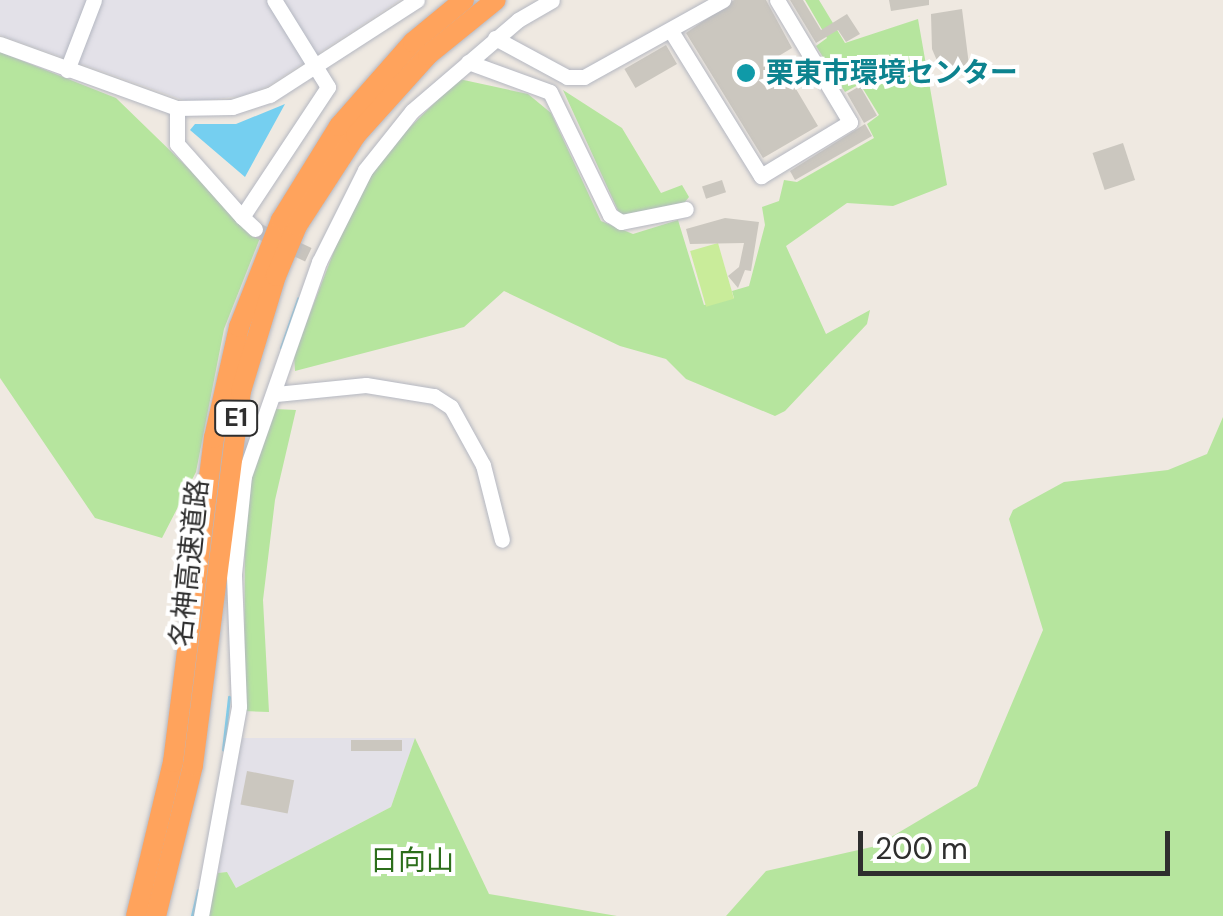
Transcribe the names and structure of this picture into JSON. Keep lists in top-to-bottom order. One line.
{"streets":{"highway":["E1","名神高速道路"]},"parks":["日向山"],"places":["栗東市環境センター"],"scale_bar":"200 m"}
